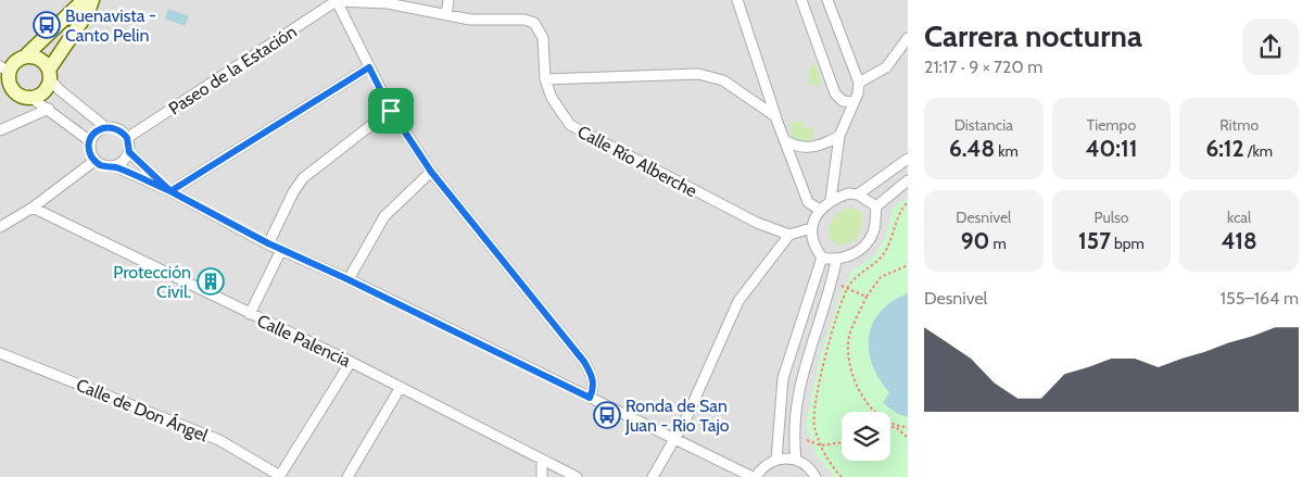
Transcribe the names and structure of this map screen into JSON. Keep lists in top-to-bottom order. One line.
{"streets":{"street":["Paseo de la Estación","Calle Río Alberche","Calle Palencia","Calle de Don Ángel"]},"crossings":[["Paseo de la Estación","Calle Río Alberche"]],"places":{"bus stop":["Buenavista - Canto Pelin","Ronda de San Juan - Rio Tajo"],"building":["Protección Civil."]},"page":{"heading":["Carrera nocturna","21:17 · 9 × 720 m"],"stats":[["Distancia","6.48 km"],["Tiempo","40:11"],["Ritmo","6:12 /km"],["Desnivel","90 m"],["Pulso","157 bpm"],["kcal","418"]],"chart":["Desnivel","155–164 m"]}}
